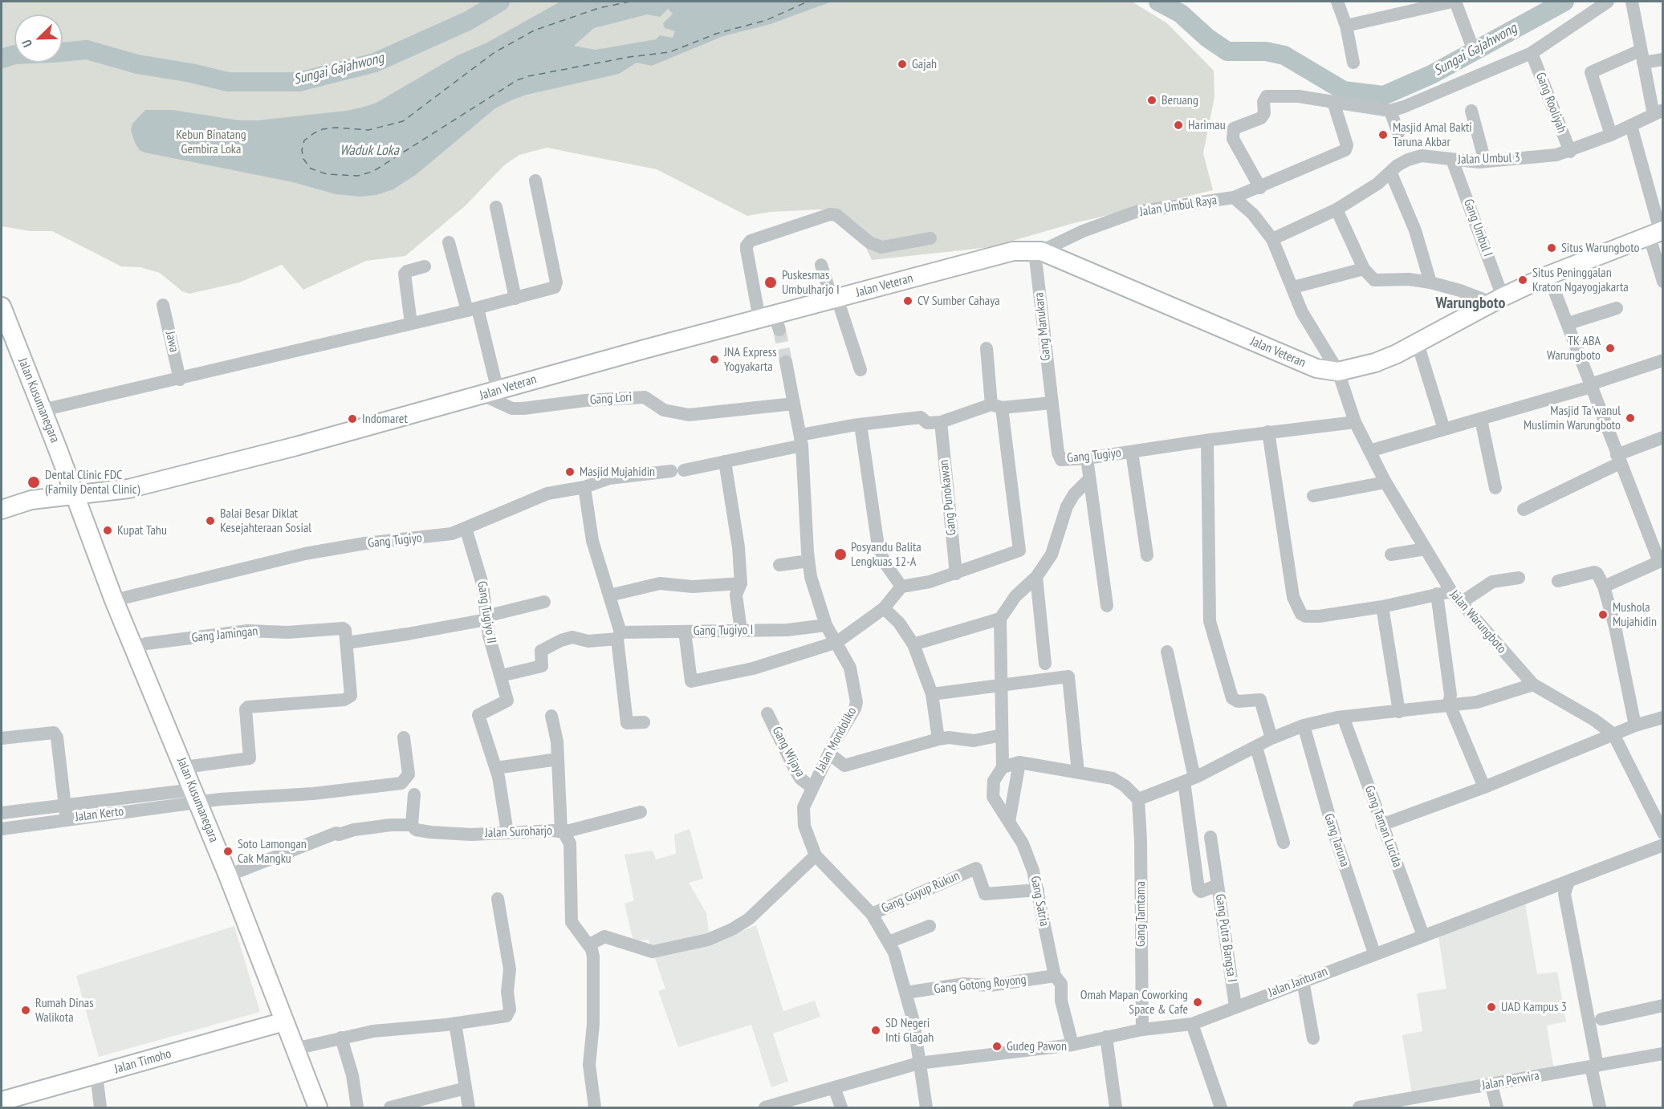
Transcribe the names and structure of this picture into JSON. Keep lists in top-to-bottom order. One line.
{"streets":{"main road":["Jalan Veteran","Jalan Kusumanegara","Jalan Timoho"],"street":["Gang Rooliyah","Jalan Umbul 3","Jalan Umbul Raya","Gang Umbul I","Gang Manukara","Jawa","Gang Lori","Gang Tugiyo","Gang Punokawan","Gang Tugiyo II","Jalan Warungboto","Gang Tugiyo I","Gang Jamingan","Jalan Mondoliko","Gang Wijaya","Jalan Kerto","Gang Taman Lucida","Jalan Suroharjo","Gang Taruna","Gang Guyup Rukun","Gang Satria","Gang Tamtama","Gang Putra Bangsa I","Jalan Janturan","Gang Gotong Royong","Jalan Perwira"]},"crossings":[["Gang Rooliyah","Jalan Umbul 3"],["Jalan Umbul 3","Jalan Umbul Raya"],["Jalan Umbul 3","Gang Umbul I"],["Jalan Umbul Raya","Jalan Veteran"],["Jalan Umbul Raya","Gang Manukara"],["Jalan Umbul Raya","Jalan Warungboto"],["Gang Umbul I","Jalan Veteran"],["Jalan Veteran","Gang Manukara"],["Jalan Veteran","Gang Lori"],["Jalan Veteran","Jalan Kusumanegara"],["Jalan Veteran","Jalan Warungboto"],["Gang Manukara","Gang Tugiyo"],["Gang Lori","Jalan Mondoliko"],["Jalan Kusumanegara","Gang Tugiyo"],["Jalan Kusumanegara","Gang Jamingan"],["Jalan Kusumanegara","Jalan Kerto"],["Jalan Kusumanegara","Jalan Suroharjo"],["Jalan Kusumanegara","Jalan Timoho"],["Gang Tugiyo","Gang Punokawan"],["Gang Tugiyo","Gang Tugiyo II"],["Gang Tugiyo","Jalan Warungboto"],["Gang Tugiyo","Jalan Mondoliko"],["Gang Tugiyo II","Gang Tugiyo I"],["Gang Tugiyo I","Jalan Mondoliko"],["Jalan Mondoliko","Gang Wijaya"],["Jalan Mondoliko","Gang Guyup Rukun"],["Jalan Mondoliko","Jalan Janturan"],["Jalan Mondoliko","Gang Gotong Royong"],["Gang Taman Lucida","Jalan Janturan"],["Gang Taruna","Jalan Janturan"],["Gang Guyup Rukun","Gang Satria"],["Gang Satria","Jalan Janturan"],["Gang Satria","Gang Gotong Royong"],["Gang Tamtama","Jalan Janturan"],["Gang Putra Bangsa I","Jalan Janturan"]],"districts":["Warungboto"],"water":["Sungai Gajahwong","Waduk Loka"],"parks":["Kebun Binatang Gembira Loka"],"places":["Gajah","Beruang","Harimau","Masjid Amal Bakti Taruna Akbar","Situs Warungboto","Situs Peninggalan Kraton Ngayogjakarta","Puskesmas Umbulharjo I","CV Sumber Cahaya","TK ABA Warungboto","JNA Express Yogyakarta","Masjid Ta'wanul Muslimin Warungboto","Indomaret","Masjid Mujahidin","Dental Clinic FDC (Family Dental Clinic)","Balai Besar Diklat Kesejahteraan Sosial","Kupat Tahu","Posyandu Balita Lengkuas 12-A","Mushola Mujahidin","Soto Lamongan Cak Mangku","Omah Mapan Coworking Space & Cafe","UAD Kampus 3","Rumah Dinas Walikota","SD Negeri Inti Glagah","Gudeg Pawon"],"north":"bottom left"}
